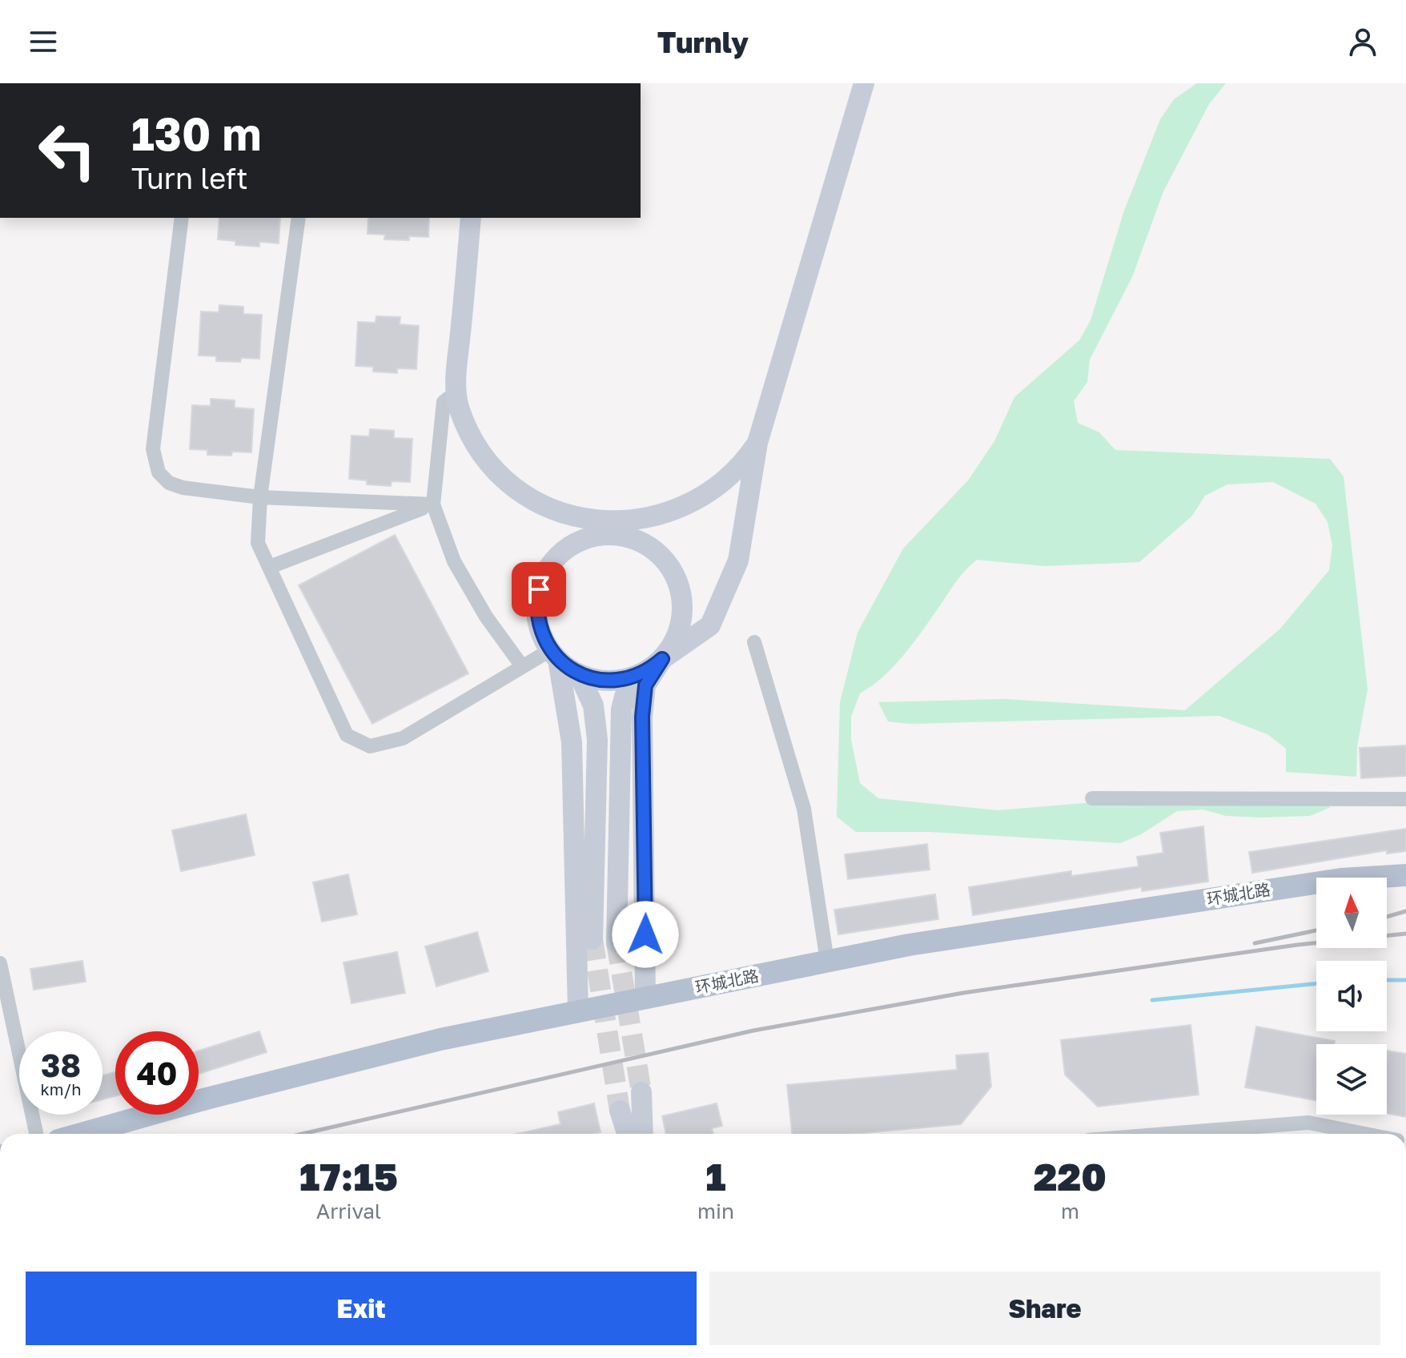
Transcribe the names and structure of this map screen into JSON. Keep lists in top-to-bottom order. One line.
{"streets":{"main road":["环城北路"]},"north":"top","page":{"header":"Turnly","turn":["130 m","Turn left"],"speed":"38 km/h","limit":"40","eta":["17:15","Arrival","1","min","220","m"],"buttons":["Exit","Share"]}}
